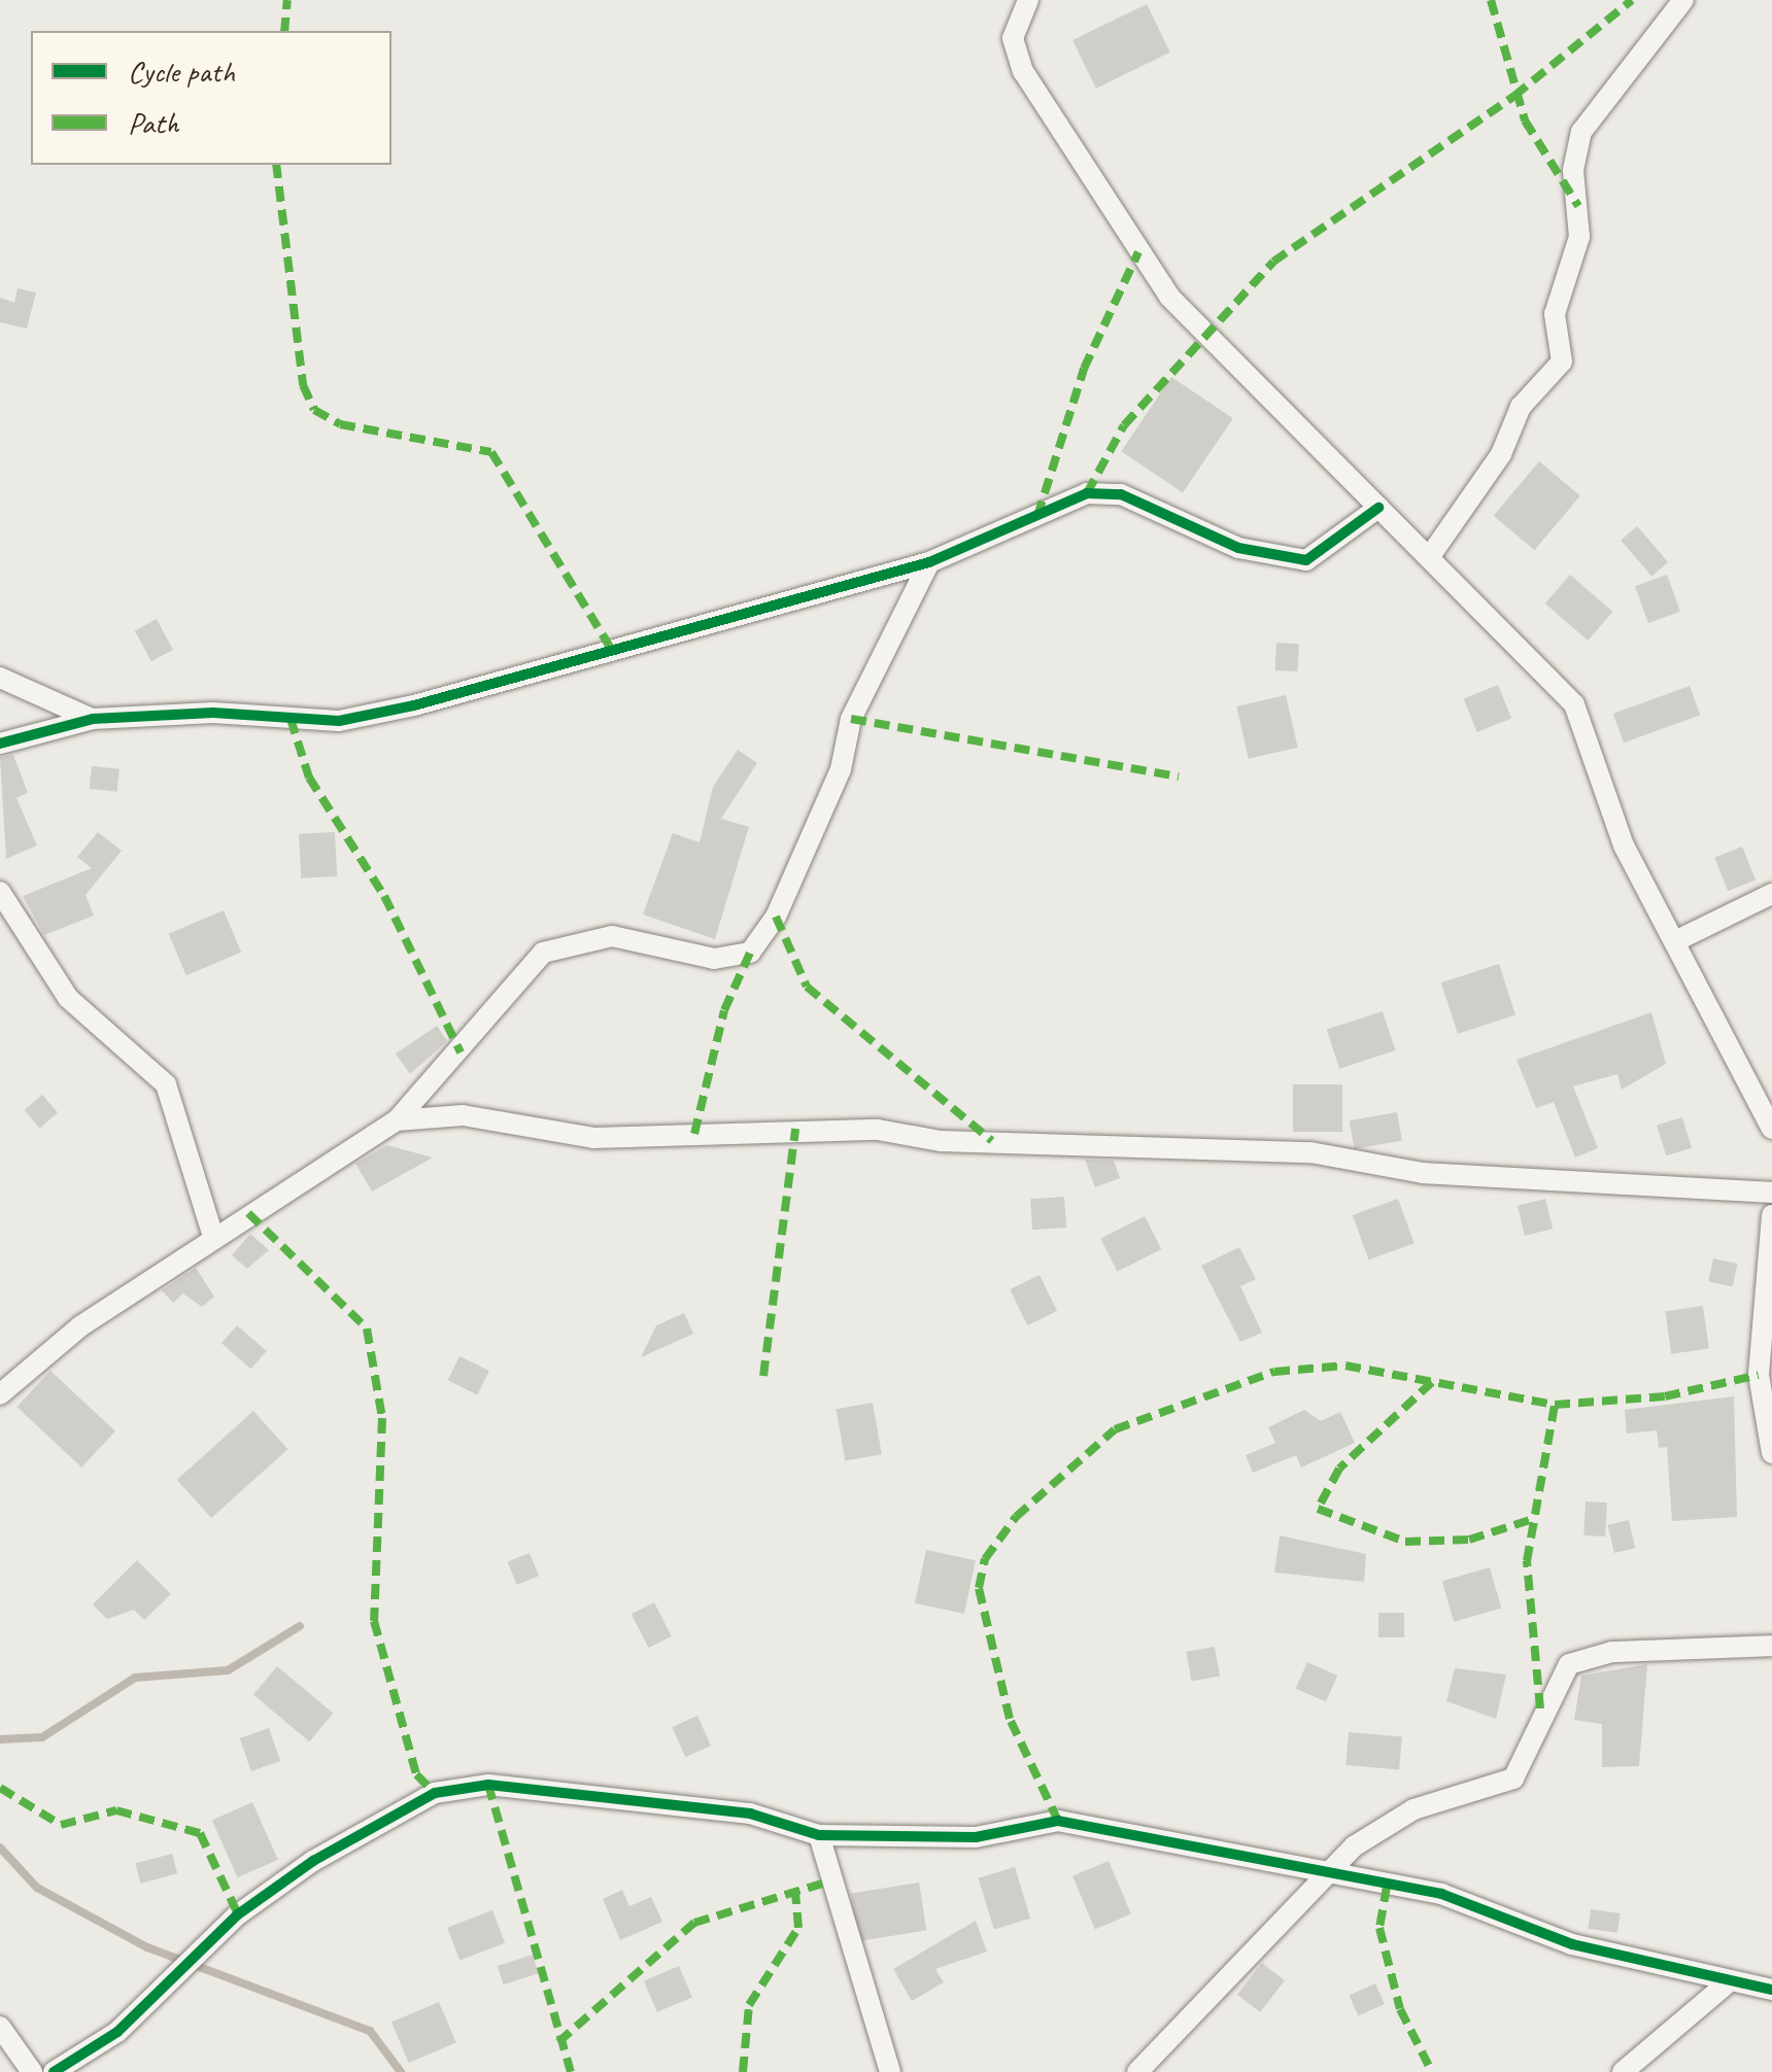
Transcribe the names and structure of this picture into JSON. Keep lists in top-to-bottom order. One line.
{"legend":["Cycle path","Path"]}
